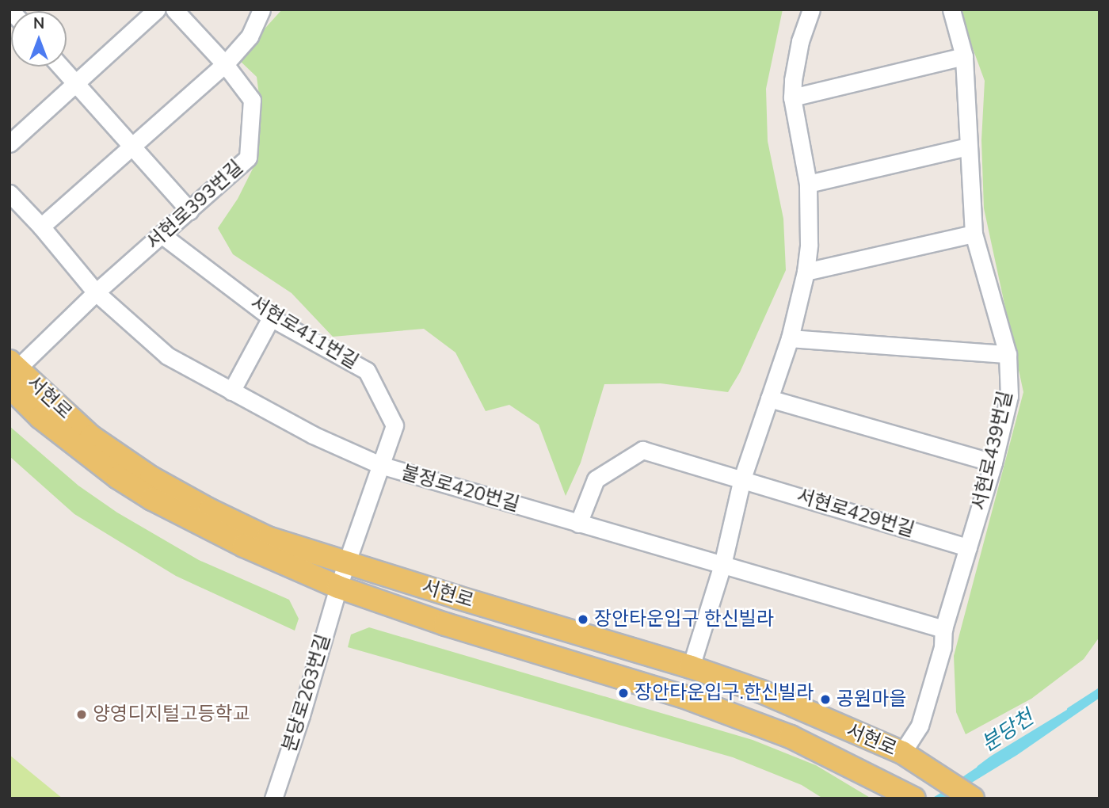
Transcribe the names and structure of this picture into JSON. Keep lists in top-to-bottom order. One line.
{"streets":{"main road":["서현로"],"street":["서현로393번길","서현로411번길","서현로439번길","불정로420번길","서현로429번길","분당로263번길"]},"crossings":[["서현로393번길","서현로411번길"],["서현로393번길","서현로"],["서현로393번길","불정로420번길"],["서현로411번길","서현로"],["서현로411번길","불정로420번길"],["서현로411번길","분당로263번길"],["서현로","서현로439번길"],["서현로","분당로263번길"],["서현로439번길","불정로420번길"],["서현로439번길","서현로429번길"],["불정로420번길","서현로429번길"]],"water":["분당천"],"places":["장안타운입구 한신빌라","장안타운입구.한신빌라","공원마을","양영디지털고등학교"],"north":"top"}
